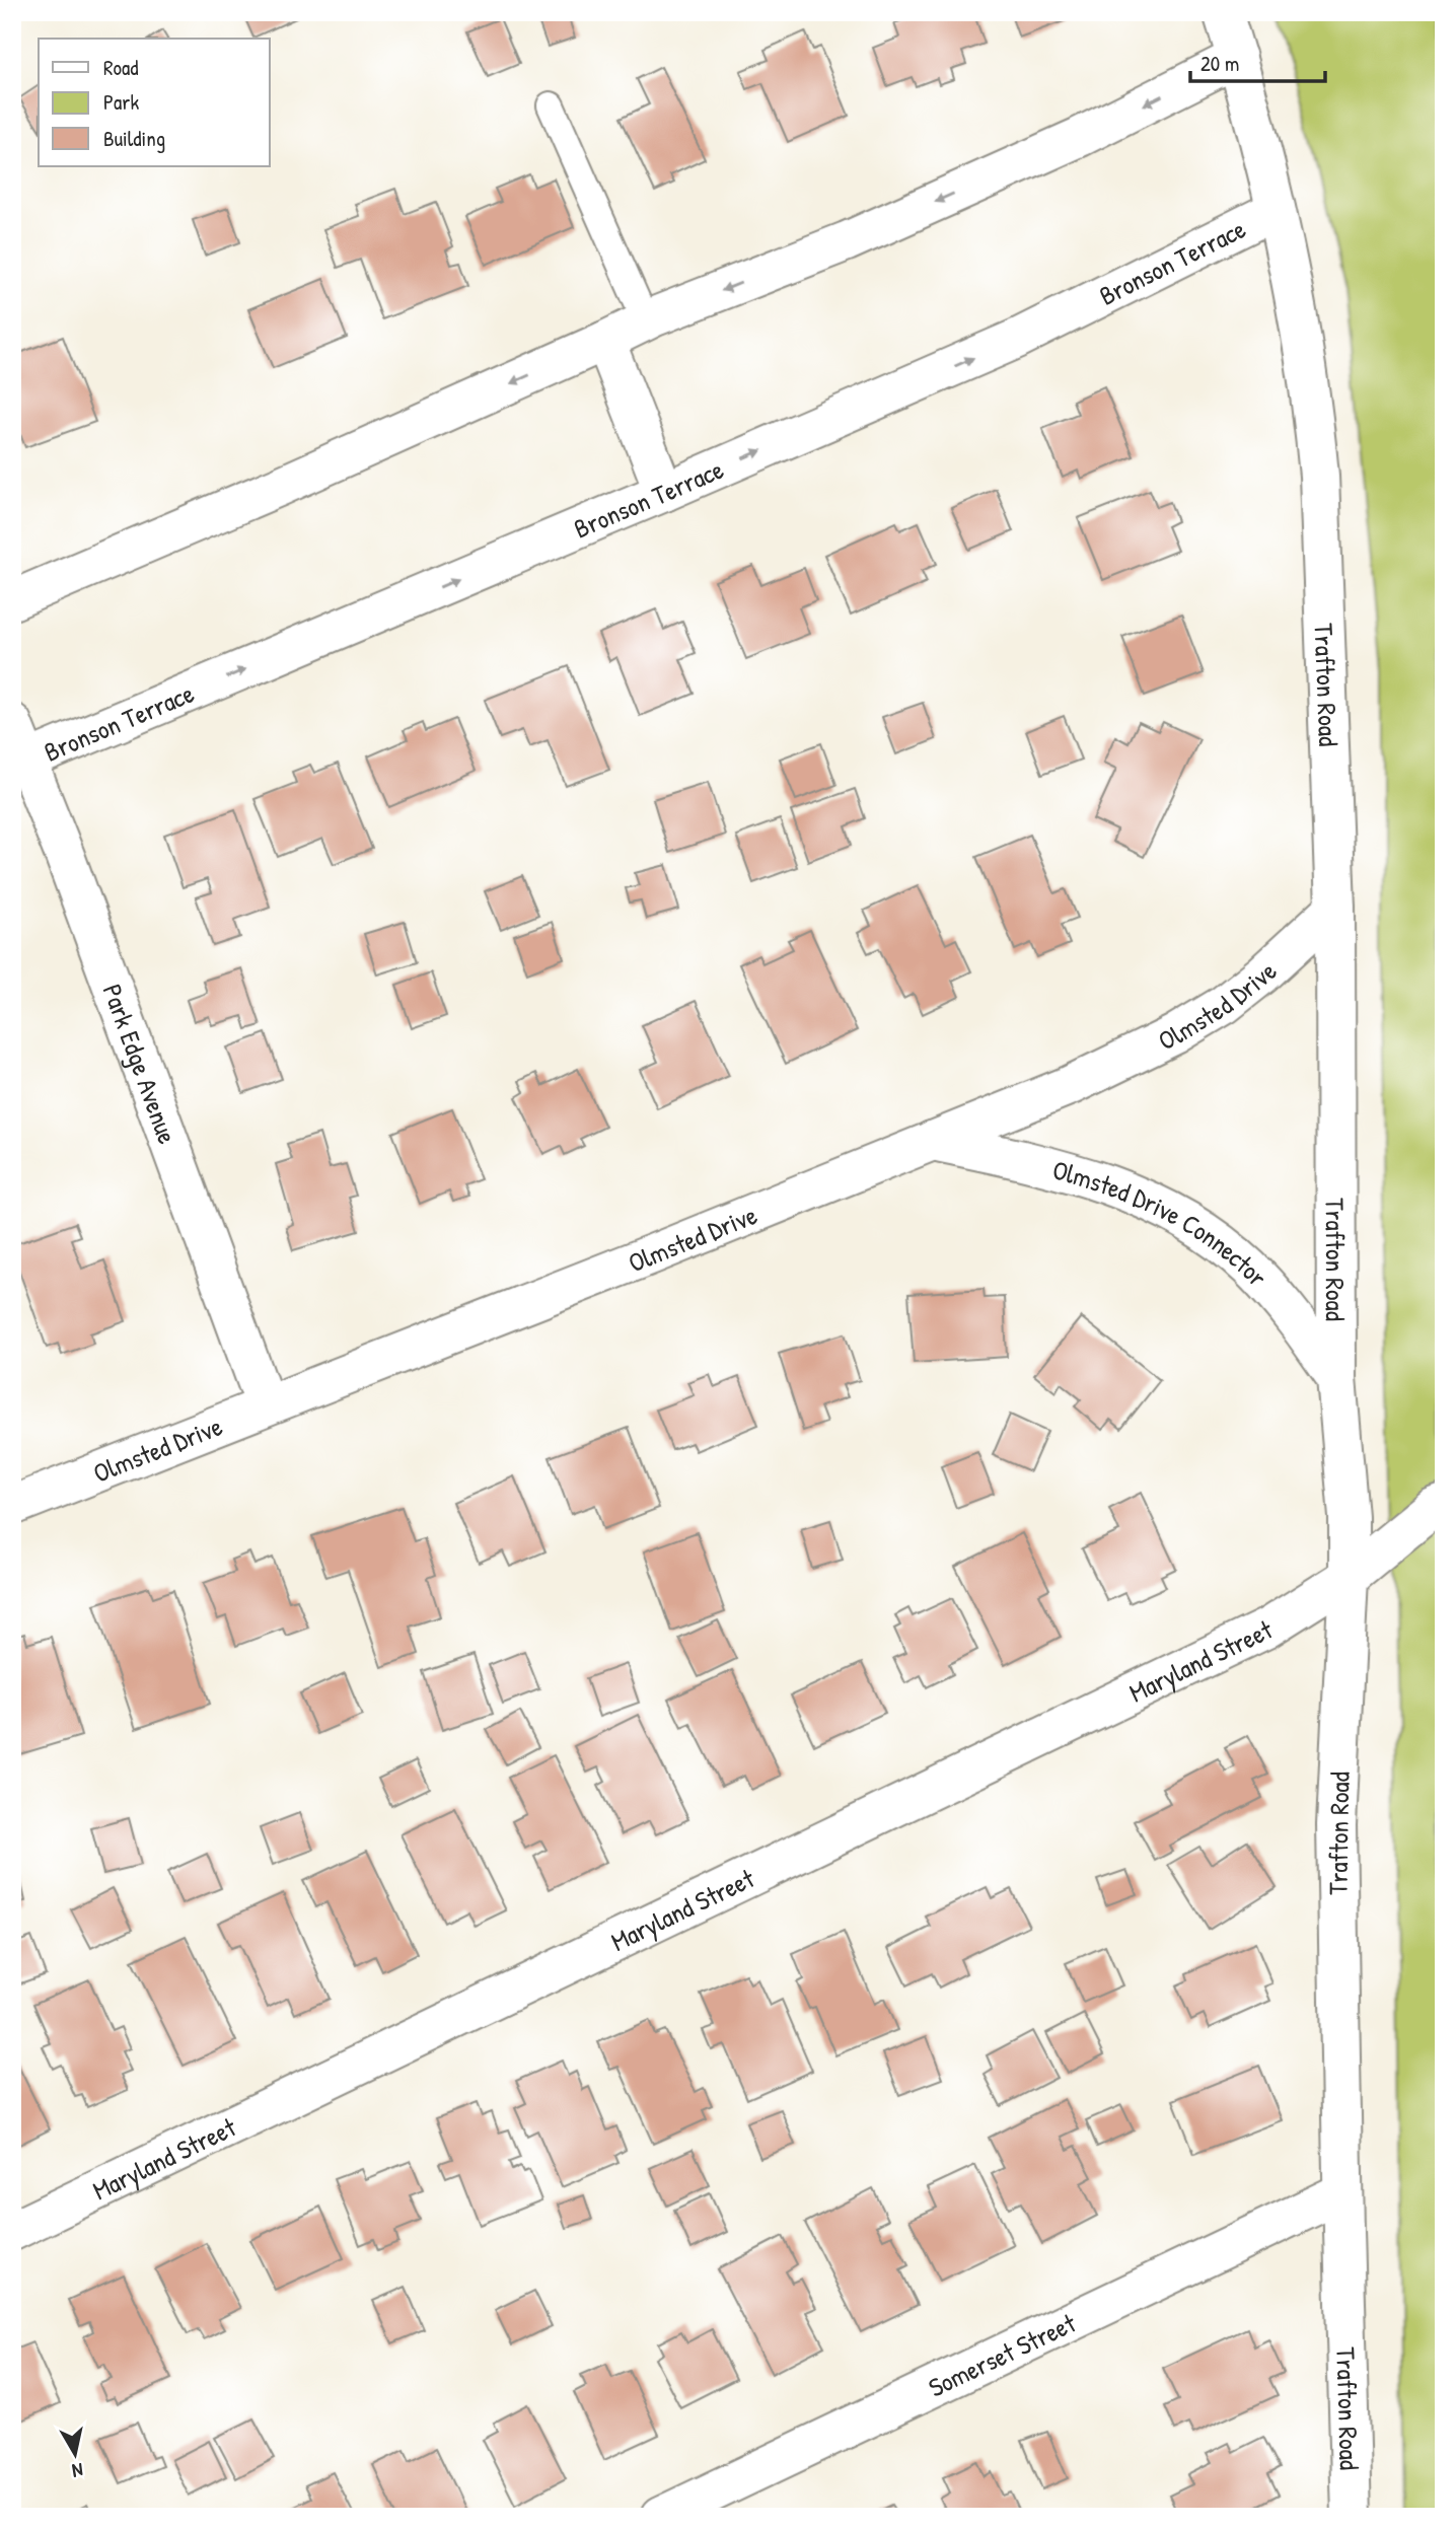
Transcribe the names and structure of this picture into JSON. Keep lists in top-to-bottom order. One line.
{"streets":{"street":["Bronson Terrace","Trafton Road","Olmsted Drive","Park Edge Avenue","Olmsted Drive Connector","Maryland Street","Somerset Street"]},"crossings":[["Bronson Terrace","Trafton Road"],["Bronson Terrace","Park Edge Avenue"],["Trafton Road","Olmsted Drive"],["Trafton Road","Olmsted Drive Connector"],["Trafton Road","Maryland Street"],["Trafton Road","Somerset Street"],["Olmsted Drive","Park Edge Avenue"],["Olmsted Drive","Olmsted Drive Connector"]],"legend":["Road","Park","Building"],"scale_bar":"20 m","north":"bottom"}
